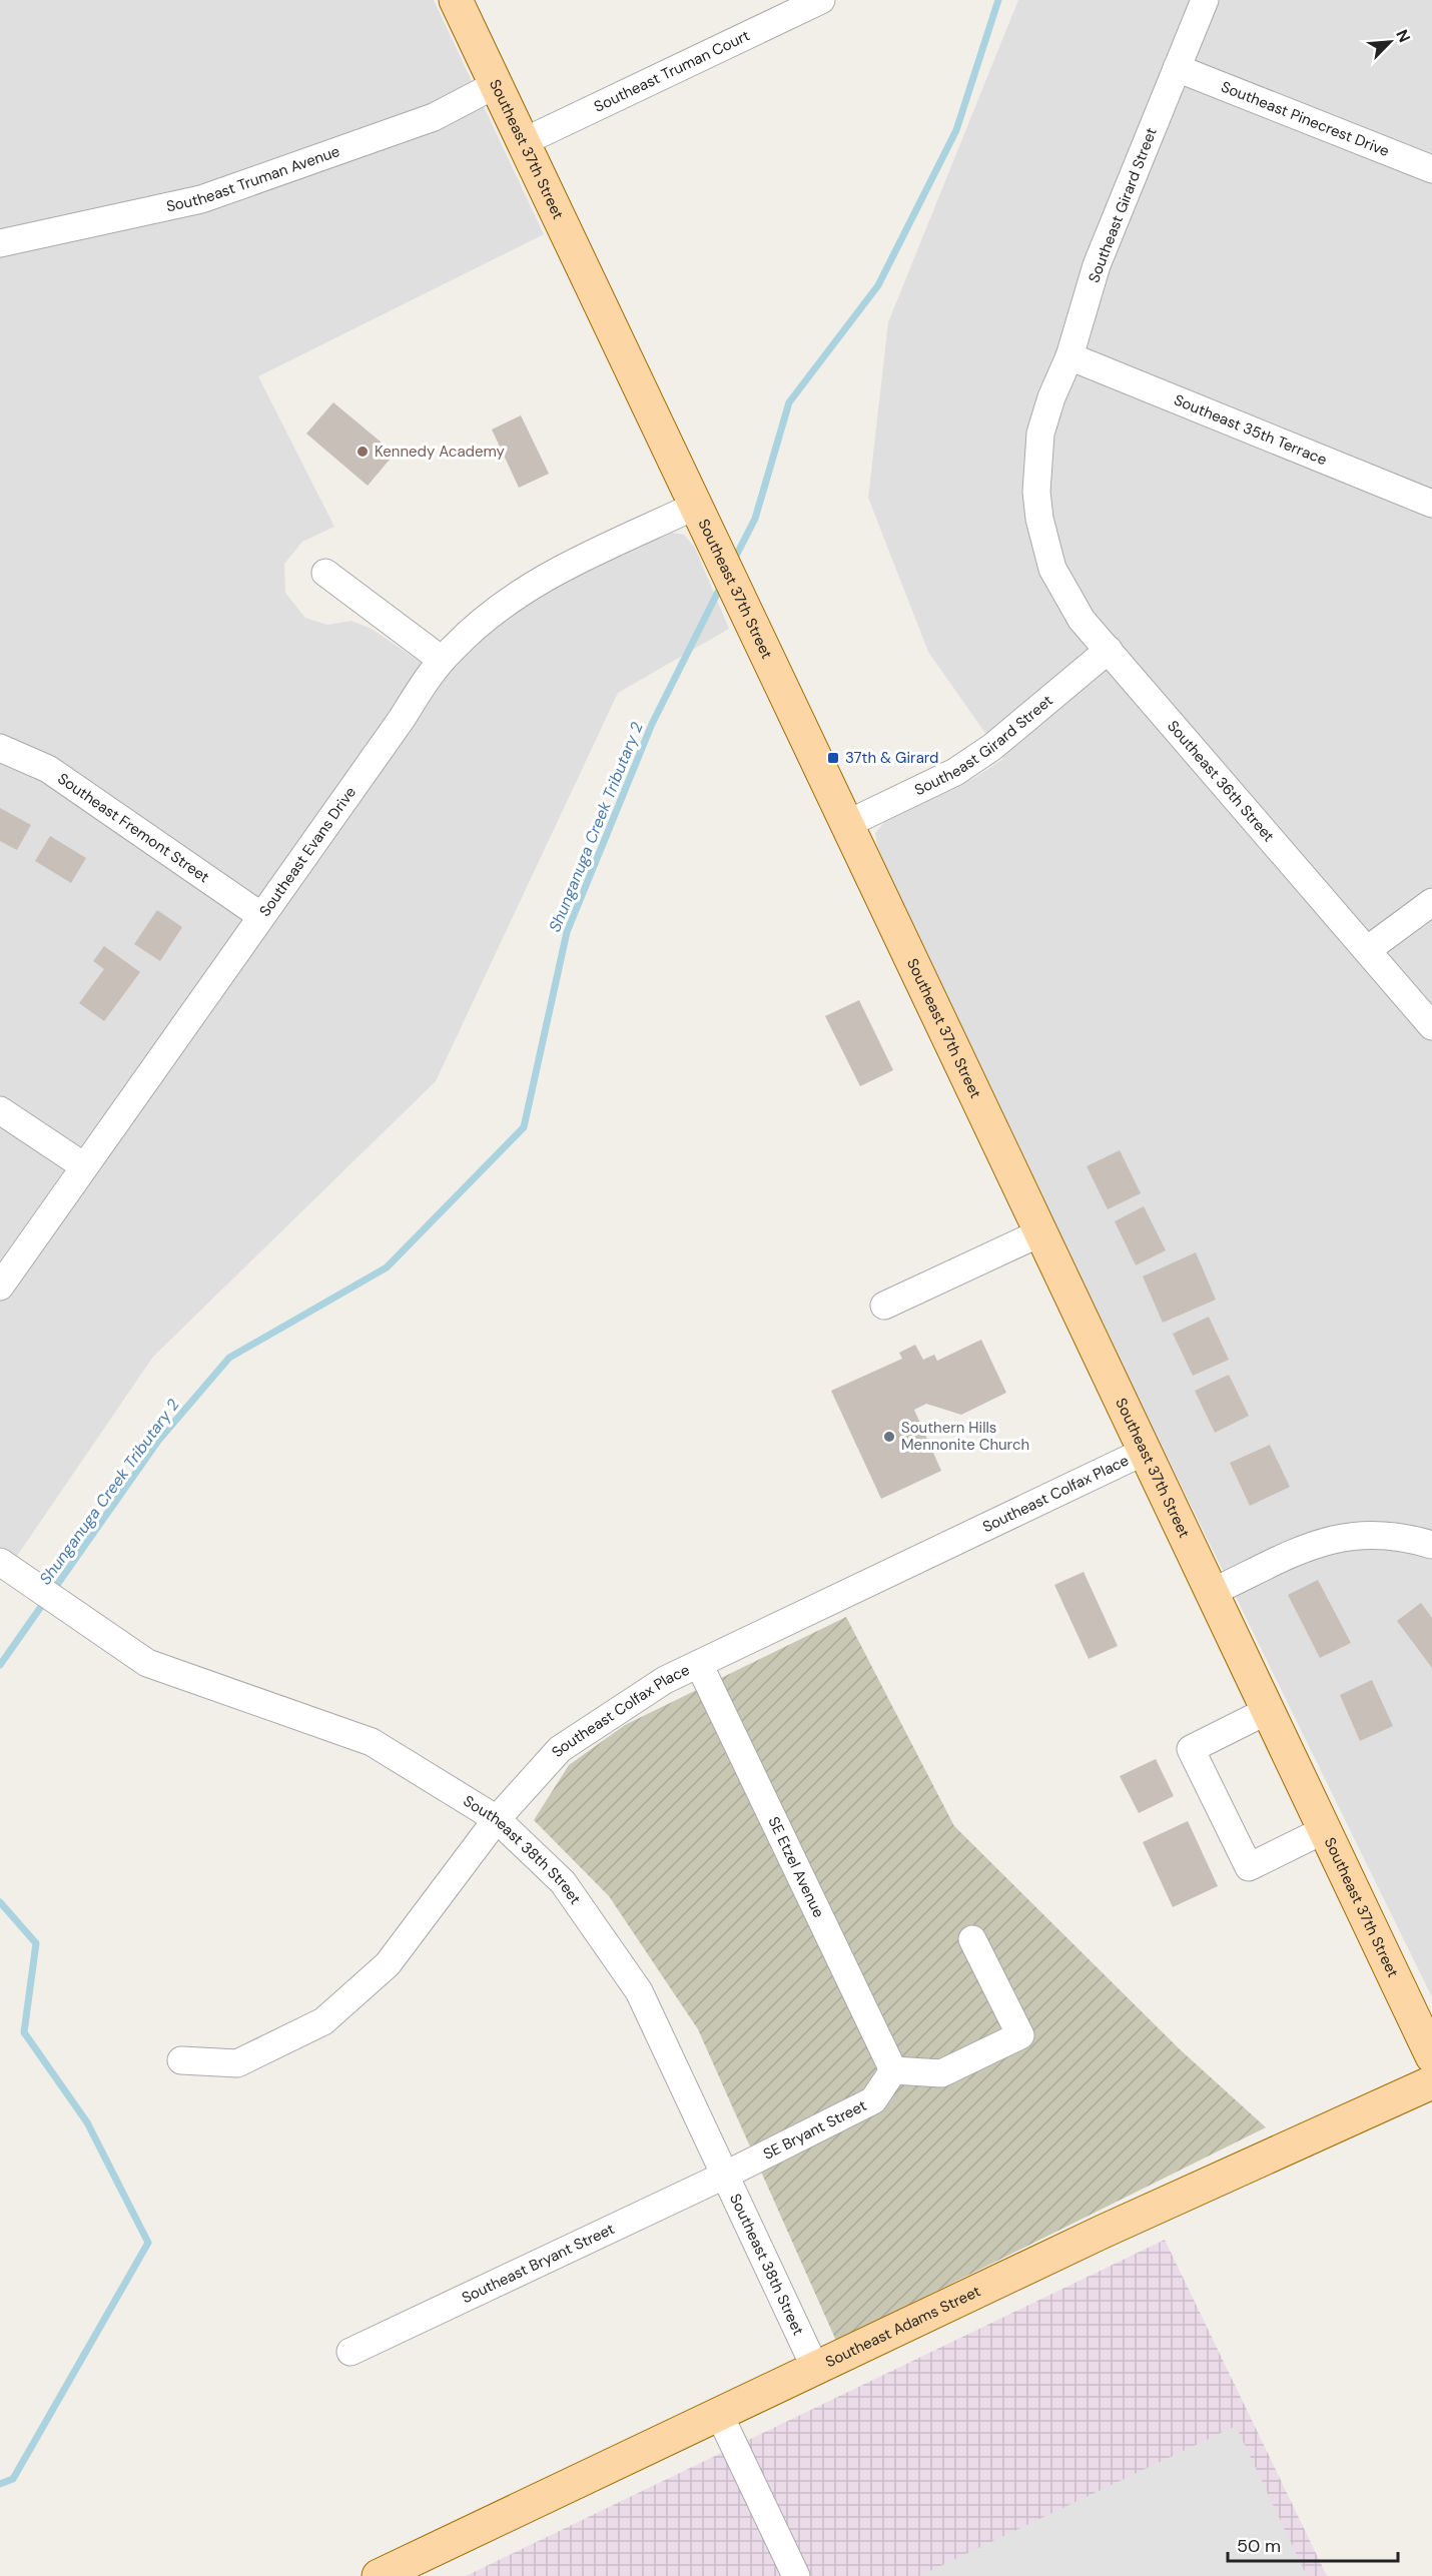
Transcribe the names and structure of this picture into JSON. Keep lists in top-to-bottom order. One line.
{"streets":{"main road":["Southeast 37th Street","Southeast Adams Street"],"street":["Southeast Truman Court","Southeast Pinecrest Drive","Southeast Truman Avenue","Southeast Girard Street","Southeast 35th Terrace","Southeast 36th Street","Southeast Fremont Street","Southeast Evans Drive","Southeast Colfax Place","Southeast 38th Street","SE Etzel Avenue","SE Bryant Street","Southeast Bryant Street"]},"crossings":[["Southeast Truman Court","Southeast 37th Street"],["Southeast Pinecrest Drive","Southeast Girard Street"],["Southeast 37th Street","Southeast Truman Avenue"],["Southeast 37th Street","Southeast Girard Street"],["Southeast 37th Street","Southeast Evans Drive"],["Southeast 37th Street","Southeast Colfax Place"],["Southeast Girard Street","Southeast 35th Terrace"],["Southeast Girard Street","Southeast 36th Street"],["Southeast Fremont Street","Southeast Evans Drive"],["Southeast Colfax Place","Southeast 38th Street"],["Southeast Colfax Place","SE Etzel Avenue"],["Southeast 38th Street","SE Bryant Street"],["Southeast 38th Street","Southeast Bryant Street"],["Southeast 38th Street","Southeast Adams Street"],["SE Etzel Avenue","SE Bryant Street"],["SE Bryant Street","Southeast Bryant Street"]],"water":["Shunganuga Creek Tributary 2"],"places":{"other":["Kennedy Academy","Southern Hills Mennonite Church"],"transit":["37th & Girard"]},"scale_bar":"50 m","north":"top right"}
